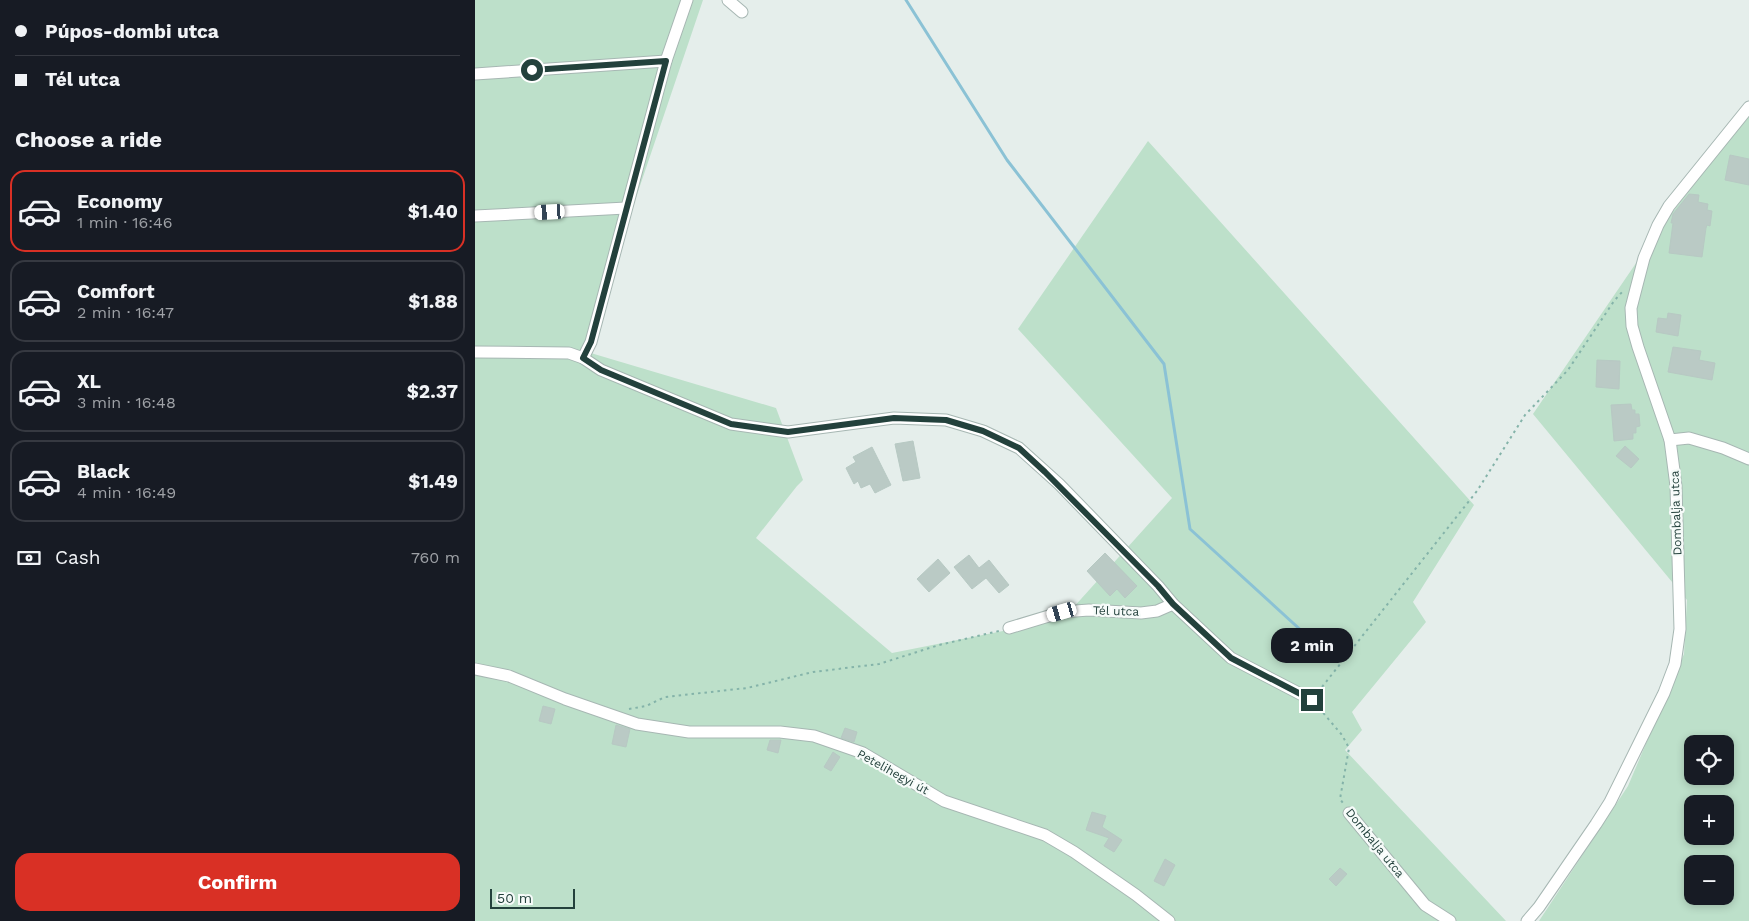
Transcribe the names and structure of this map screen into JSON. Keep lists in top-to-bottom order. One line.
{"streets":{"street":["Dombalja utca","Tél utca","Petelihegyi út"]},"scale_bar":"50 m","page":{"banner":["Púpos-dombi utca","Tél utca"],"heading":"Choose a ride","list":[{"name":"Economy","note":"1 min · 16:46","value":"$1.40"},{"name":"Comfort","note":"2 min · 16:47","value":"$1.88"},{"name":"XL","note":"3 min · 16:48","value":"$2.37"},{"name":"Black","note":"4 min · 16:49","value":"$1.49"}],"pay":["Cash","760 m"],"bubble":"2 min","map_buttons":["+","−"],"buttons":"Confirm","scale":"50 m"}}
